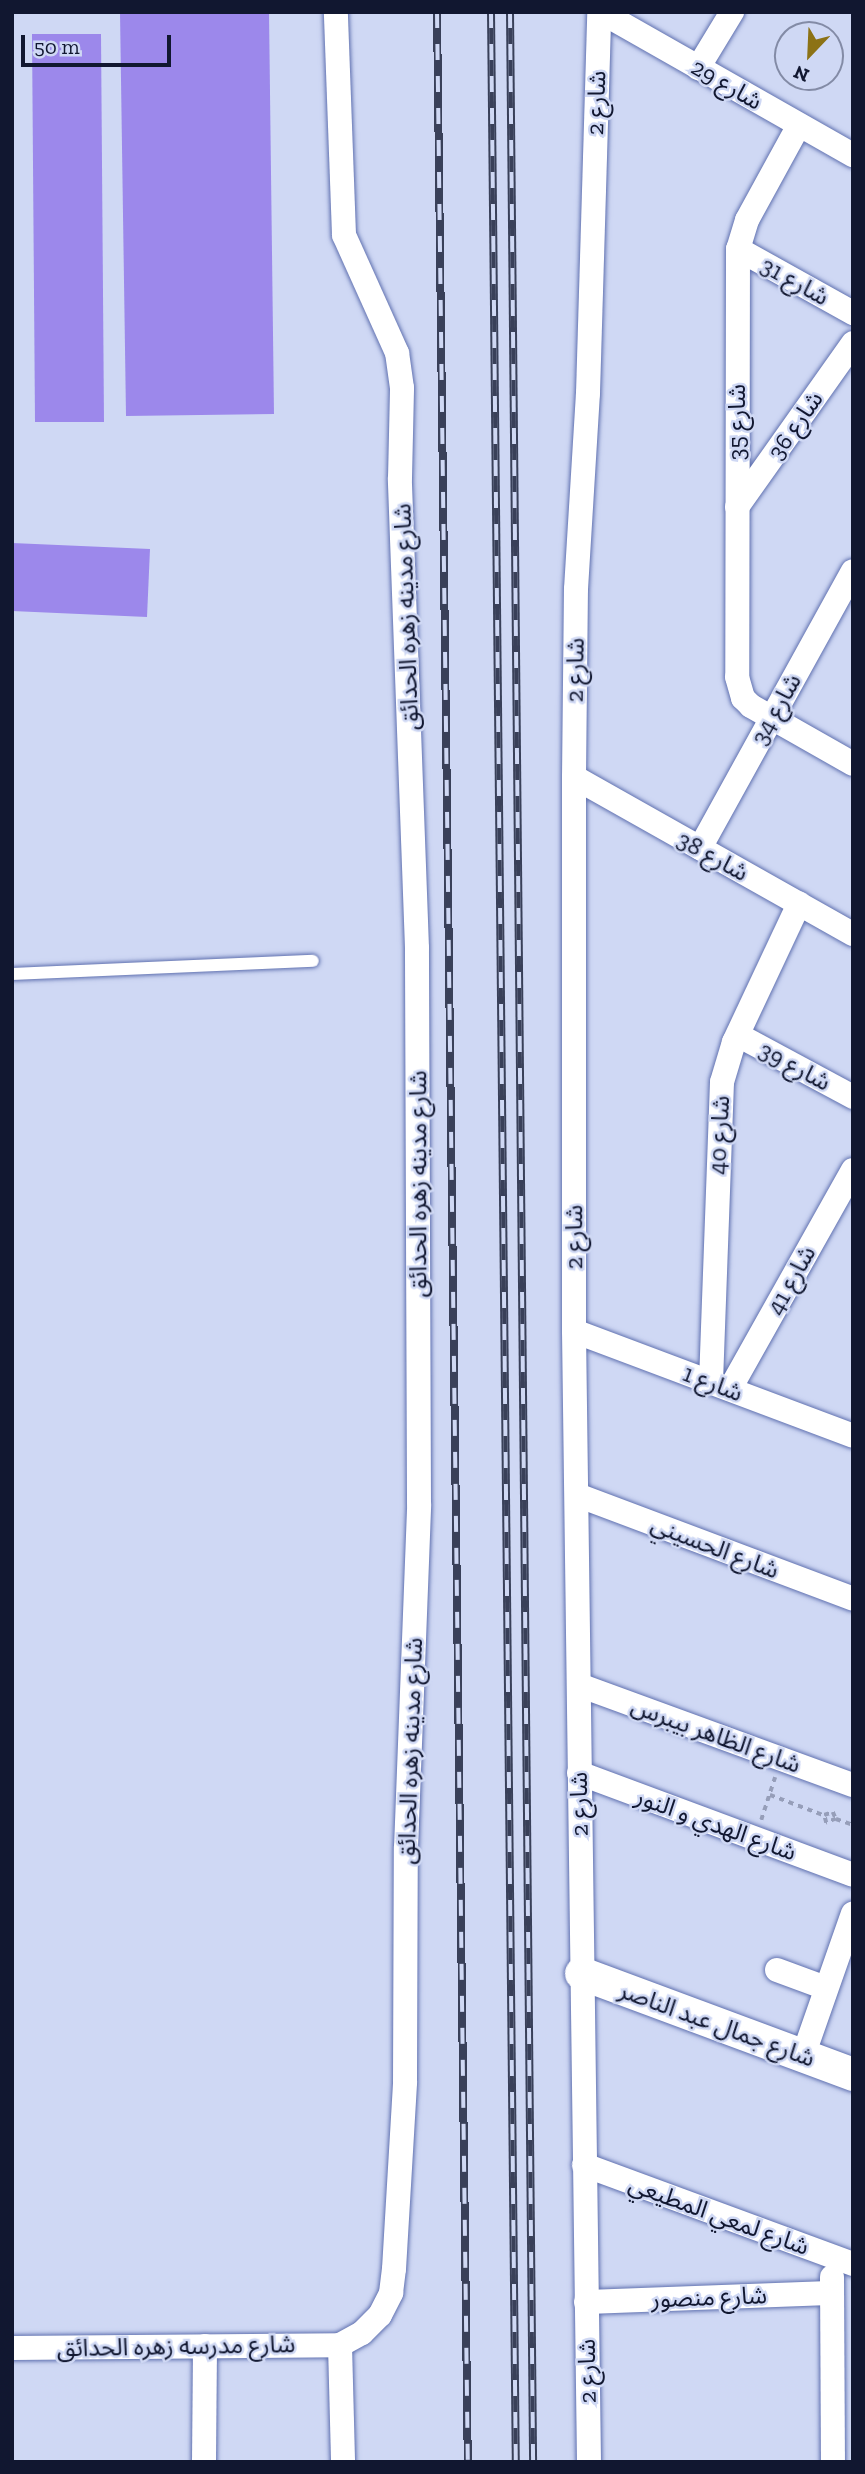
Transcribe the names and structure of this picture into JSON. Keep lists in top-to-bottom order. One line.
{"streets":{"street":["شارع 29","شارع 2","شارع 31","شارع 35","شارع 36","شارع مدينه زهره الحدائق","شارع 34","شارع 38","شارع 39","شارع 40","شارع 41","شارع 1","شارع الحسيني","شارع الظاهر بيبرس","شارع الهدي و النور","شارع جمال عبد الناصر","شارع لمعي المطيعي","شارع منصور","شارع مدرسه زهره الحدائق"]},"crossings":[["شارع 29","شارع 2"],["شارع 29","شارع 35"],["شارع 2","شارع 38"],["شارع 2","شارع 1"],["شارع 2","شارع الحسيني"],["شارع 2","شارع الظاهر بيبرس"],["شارع 2","شارع الهدي و النور"],["شارع 2","شارع جمال عبد الناصر"],["شارع 2","شارع لمعي المطيعي"],["شارع 2","شارع منصور"],["شارع 31","شارع 35"],["شارع 35","شارع 36"],["شارع 35","شارع 34"],["شارع مدينه زهره الحدائق","شارع مدرسه زهره الحدائق"],["شارع 34","شارع 38"],["شارع 38","شارع 40"],["شارع 39","شارع 40"],["شارع 40","شارع 41"],["شارع 40","شارع 1"],["شارع 41","شارع 1"]],"scale_bar":"50 m","north":"bottom left"}
